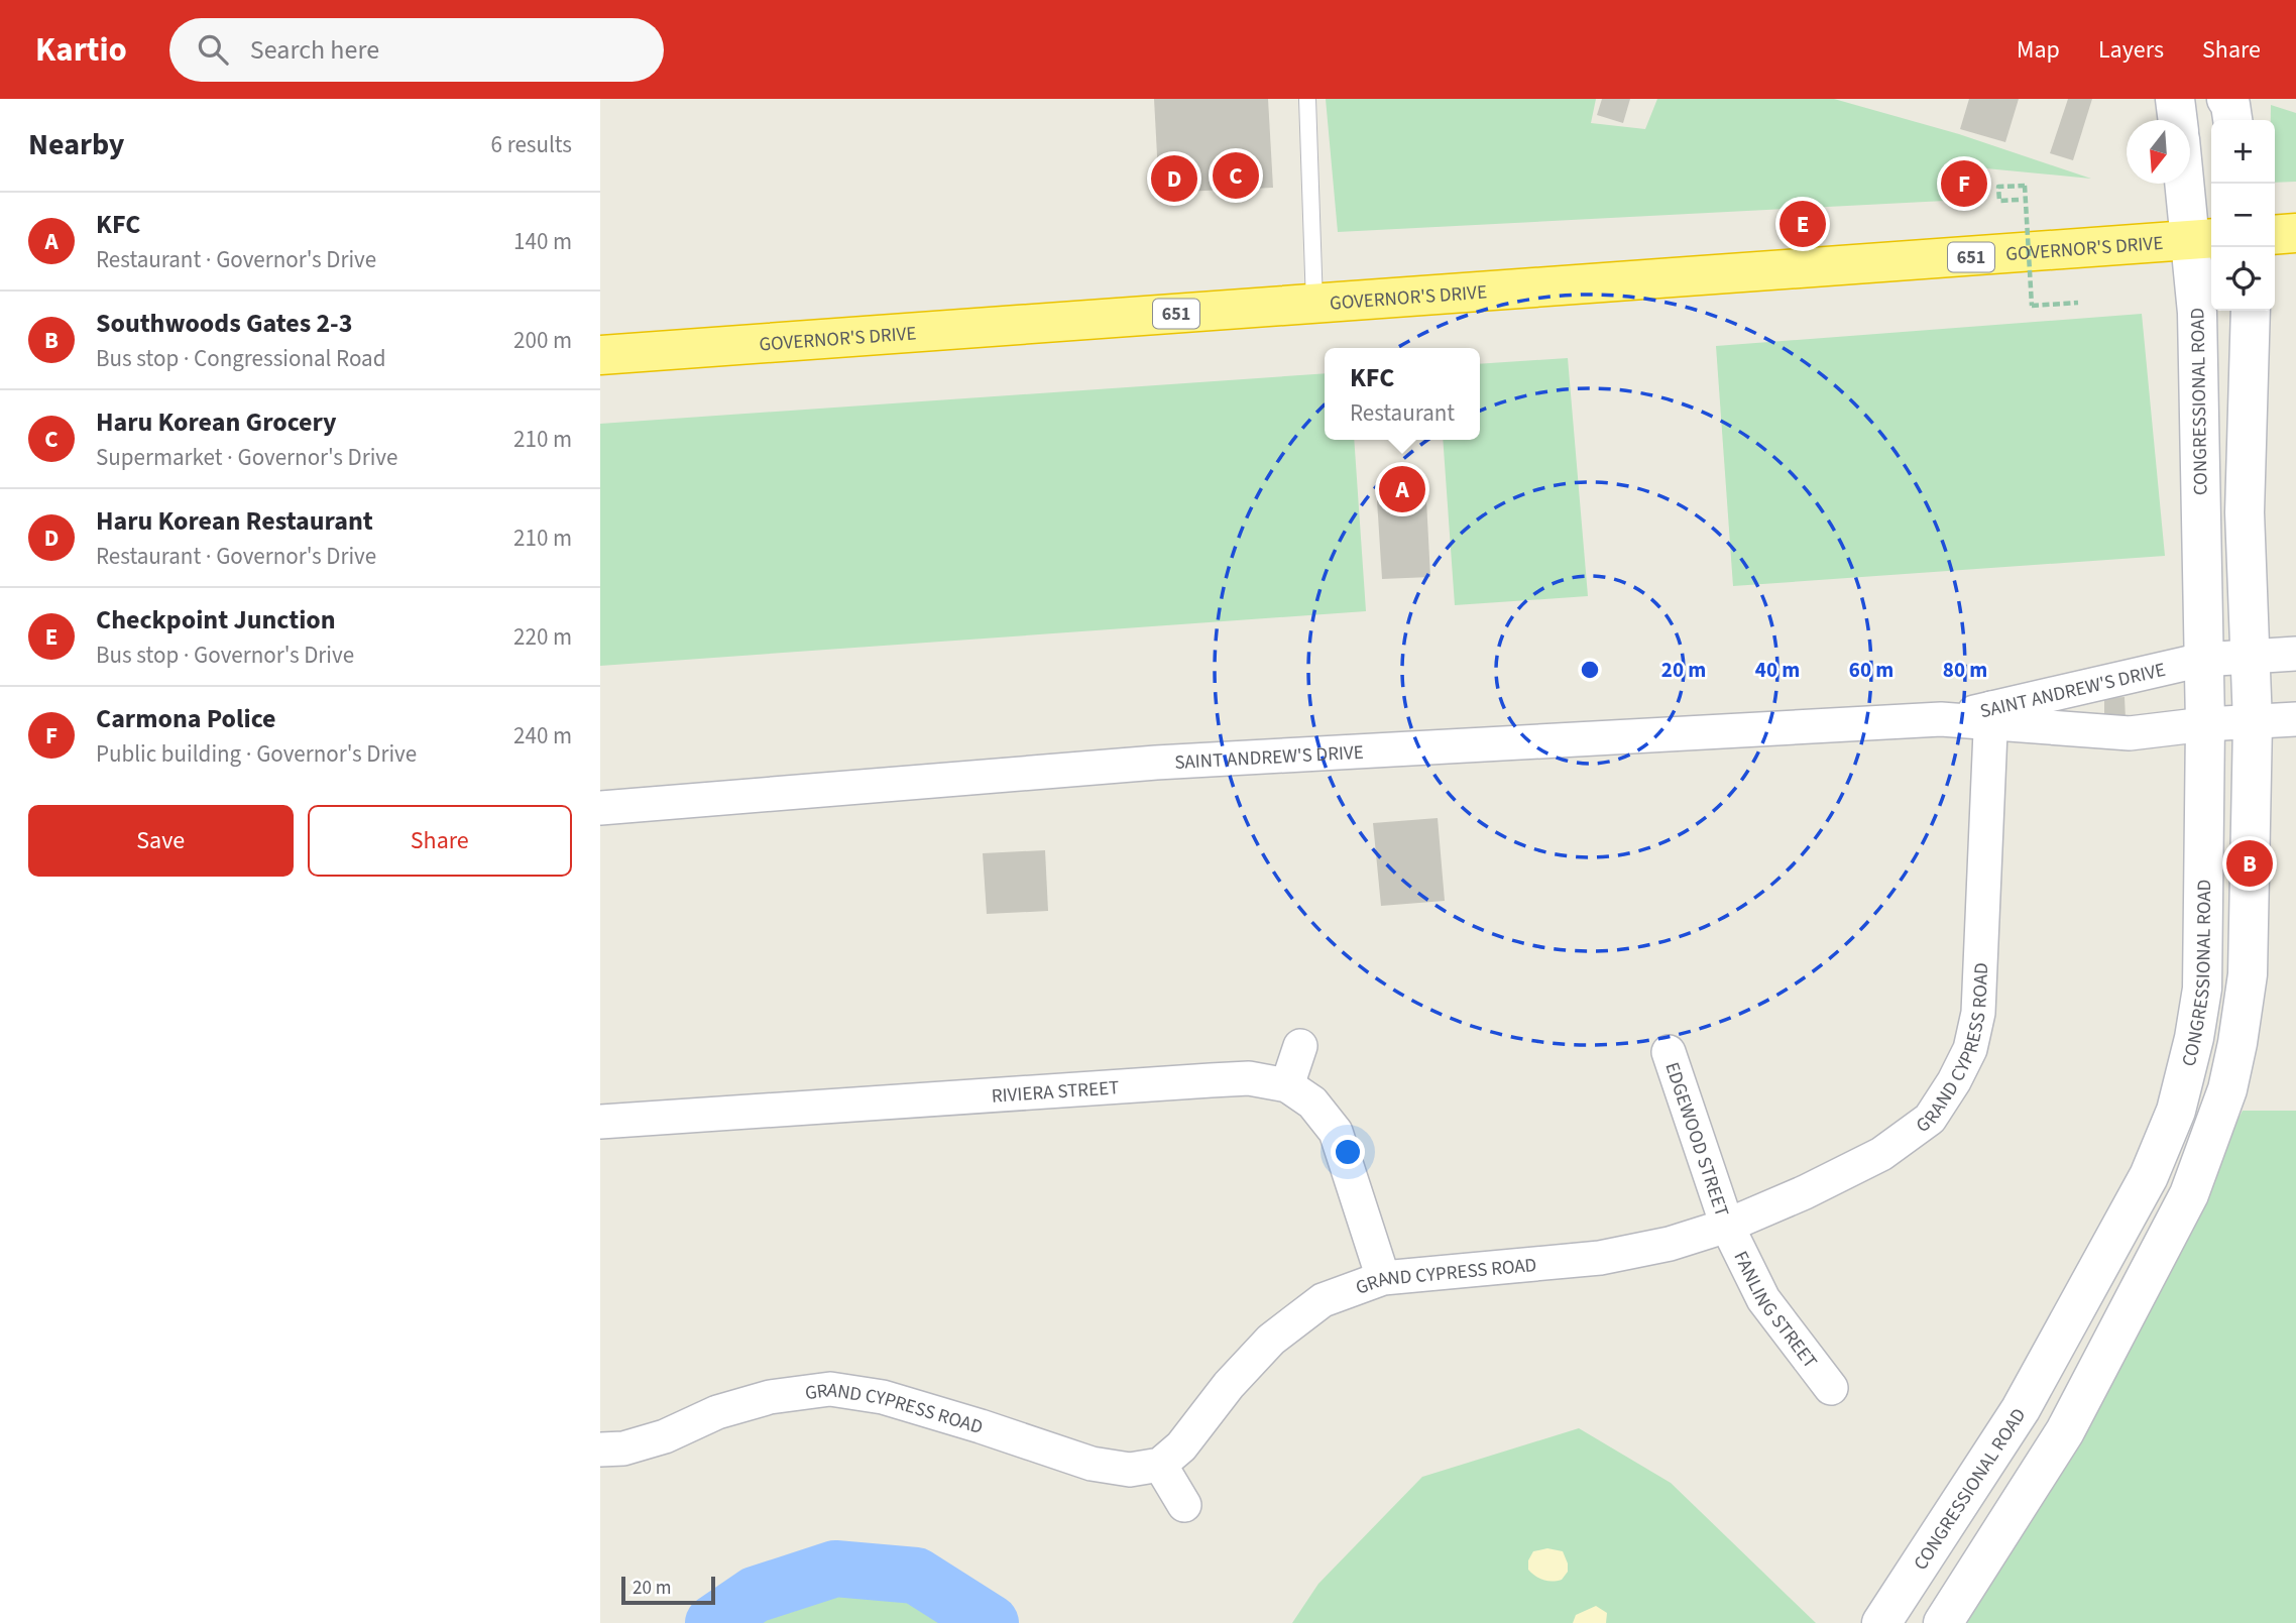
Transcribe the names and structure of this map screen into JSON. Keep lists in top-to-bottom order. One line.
{"streets":{"highway":["GOVERNOR'S DRIVE","651"],"main road":["CONGRESSIONAL ROAD"],"street":["SAINT ANDREW'S DRIVE","GRAND CYPRESS ROAD","RIVIERA STREET","EDGEWOOD STREET","FANLING STREET"]},"crossings":[["GOVERNOR'S DRIVE","CONGRESSIONAL ROAD"],["CONGRESSIONAL ROAD","SAINT ANDREW'S DRIVE"],["SAINT ANDREW'S DRIVE","GRAND CYPRESS ROAD"],["GRAND CYPRESS ROAD","RIVIERA STREET"],["GRAND CYPRESS ROAD","EDGEWOOD STREET"],["GRAND CYPRESS ROAD","FANLING STREET"],["EDGEWOOD STREET","FANLING STREET"]],"scale_bar":"20 m","north":"bottom","page":{"header":"Kartio","search":"Search here","nav":["Map","Layers","Share"],"heading":["Nearby","6 results"],"map_buttons":["+","−"],"pins":["C","D","F","E","A","B"],"list":[{"mark":"A","name":"KFC","note":"Restaurant · Governor's Drive","value":"140 m"},{"mark":"B","name":"Southwoods Gates 2-3","note":"Bus stop · Congressional Road","value":"200 m"},{"mark":"C","name":"Haru Korean Grocery","note":"Supermarket · Governor's Drive","value":"210 m"},{"mark":"D","name":"Haru Korean Restaurant","note":"Restaurant · Governor's Drive","value":"210 m"},{"mark":"E","name":"Checkpoint Junction","note":"Bus stop · Governor's Drive","value":"220 m"},{"mark":"F","name":"Carmona Police","note":"Public building · Governor's Drive","value":"240 m"}],"popup":["KFC","Restaurant"],"buttons":["Save","Share"],"scale":"20 m"},"rings":["20 m","40 m","60 m","80 m"]}
